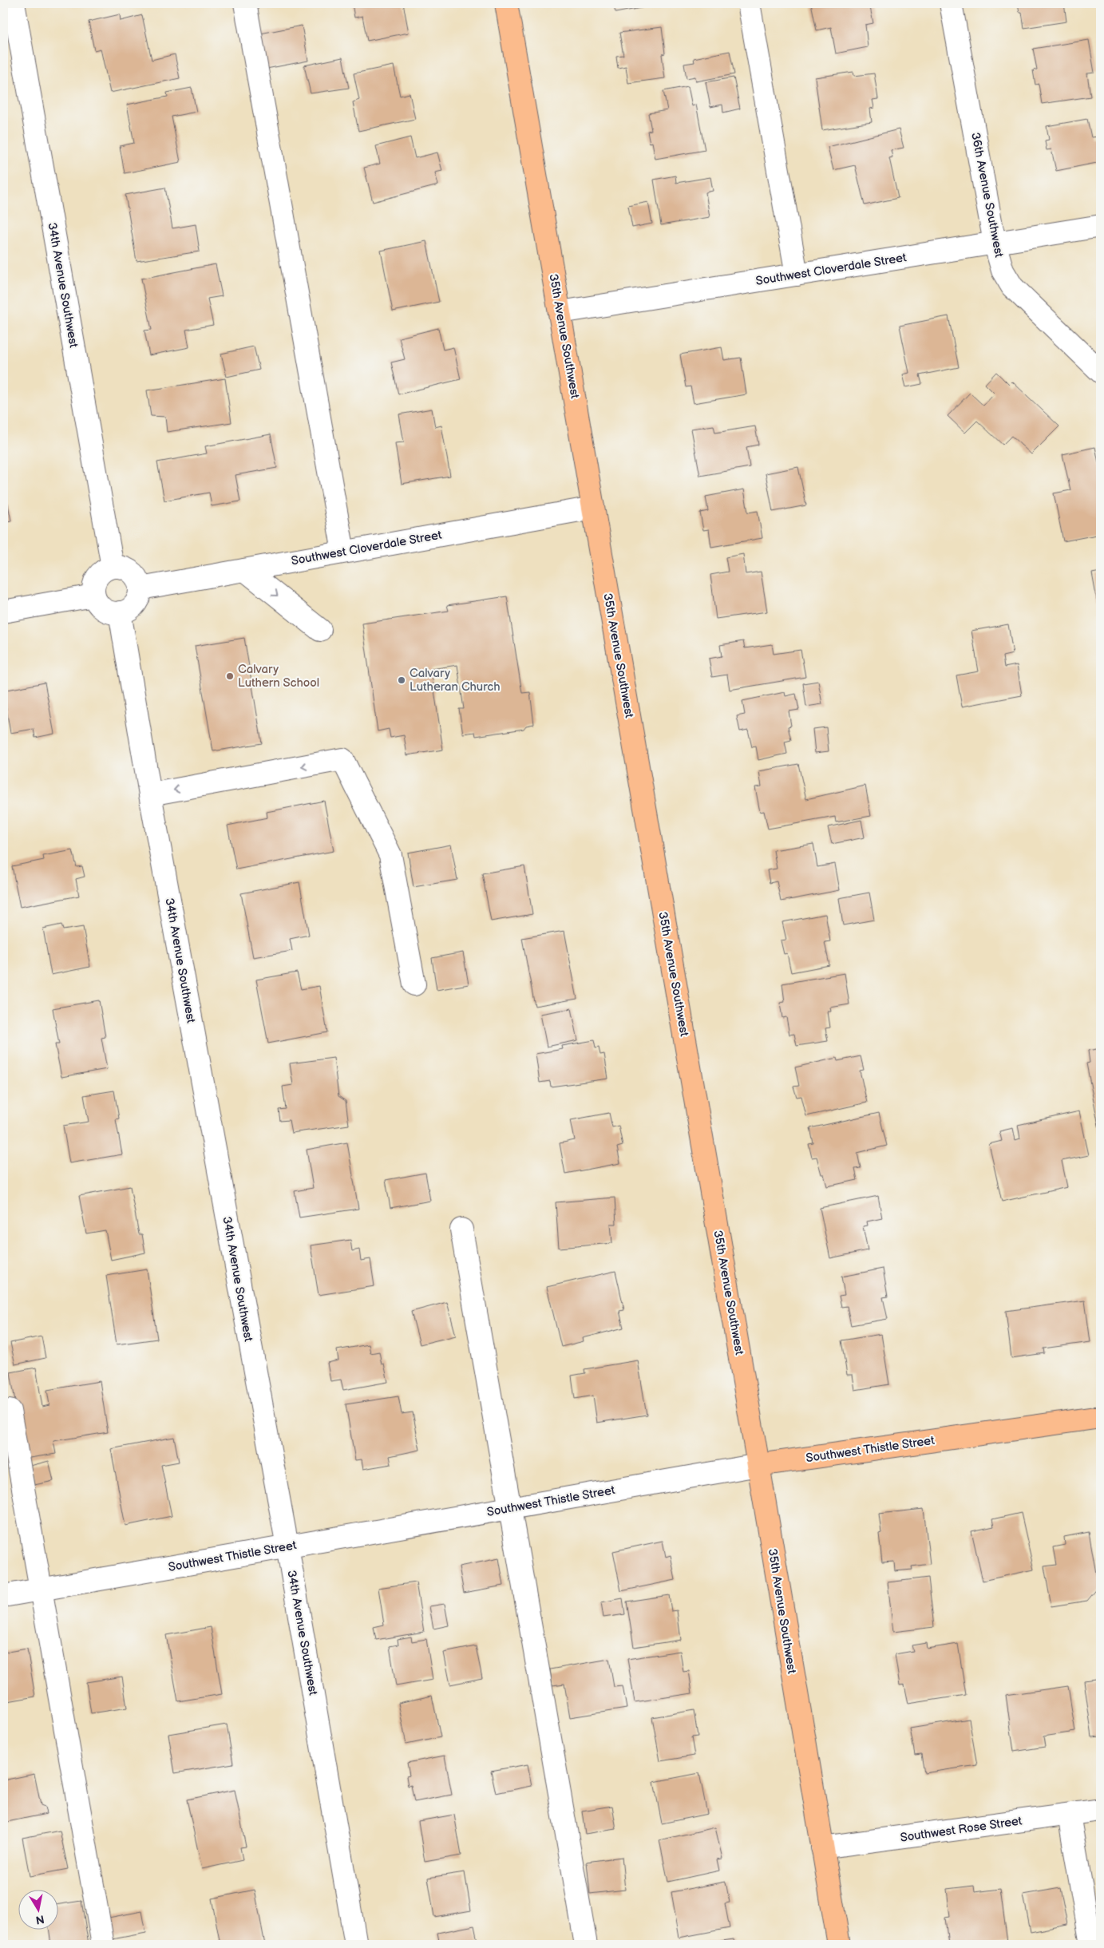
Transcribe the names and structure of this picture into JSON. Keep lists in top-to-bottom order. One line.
{"streets":{"main road":["35th Avenue Southwest","Southwest Thistle Street"],"street":["36th Avenue Southwest","Southwest Cloverdale Street","34th Avenue Southwest","Southwest Rose Street"]},"crossings":[["36th Avenue Southwest","Southwest Cloverdale Street"],["Southwest Cloverdale Street","34th Avenue Southwest"],["Southwest Cloverdale Street","35th Avenue Southwest"],["34th Avenue Southwest","Southwest Thistle Street"],["35th Avenue Southwest","Southwest Thistle Street"],["35th Avenue Southwest","Southwest Rose Street"]],"places":["Calvary Luthern School","Calvary Lutheran Church"],"north":"bottom"}
